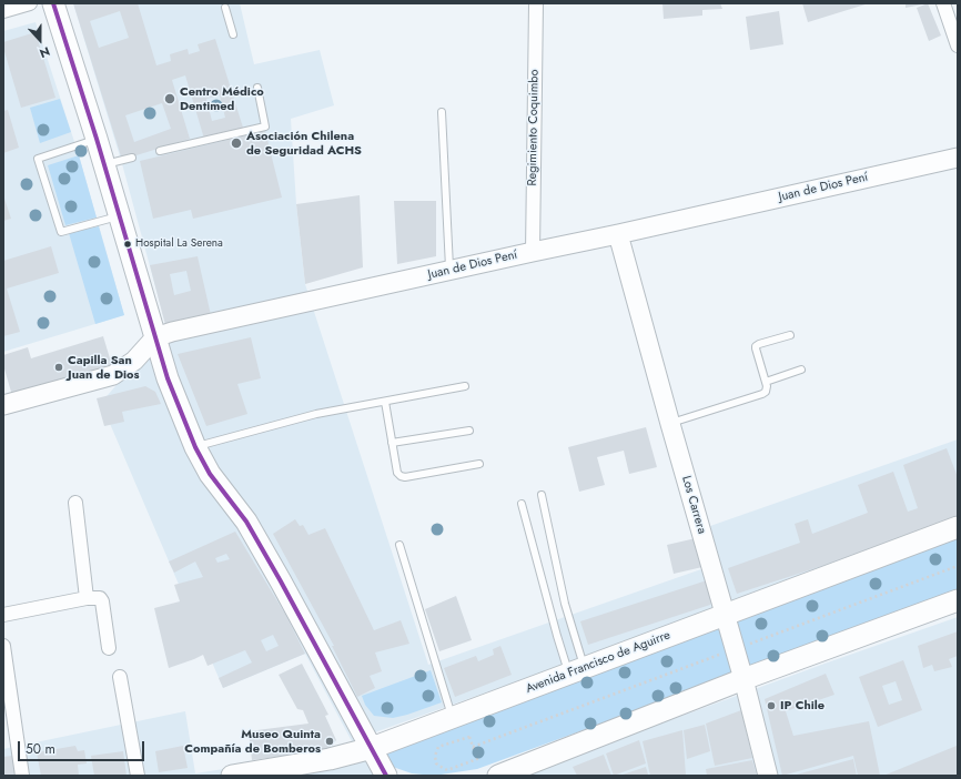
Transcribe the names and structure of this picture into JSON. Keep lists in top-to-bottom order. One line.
{"streets":{"main road":["Juan de Dios Pení","Los Carrera","Avenida Francisco de Aguirre"],"street":["Regimiento Coquimbo"]},"crossings":[["Regimiento Coquimbo","Juan de Dios Pení"],["Juan de Dios Pení","Los Carrera"],["Los Carrera","Avenida Francisco de Aguirre"]],"places":["Centro Médico Dentimed","Asociación Chilena de Seguridad ACHS","Hospital La Serena","Capilla San Juan de Dios","IP Chile","Museo Quinta Compañía de Bomberos"],"scale_bar":"50 m","north":"bottom"}
